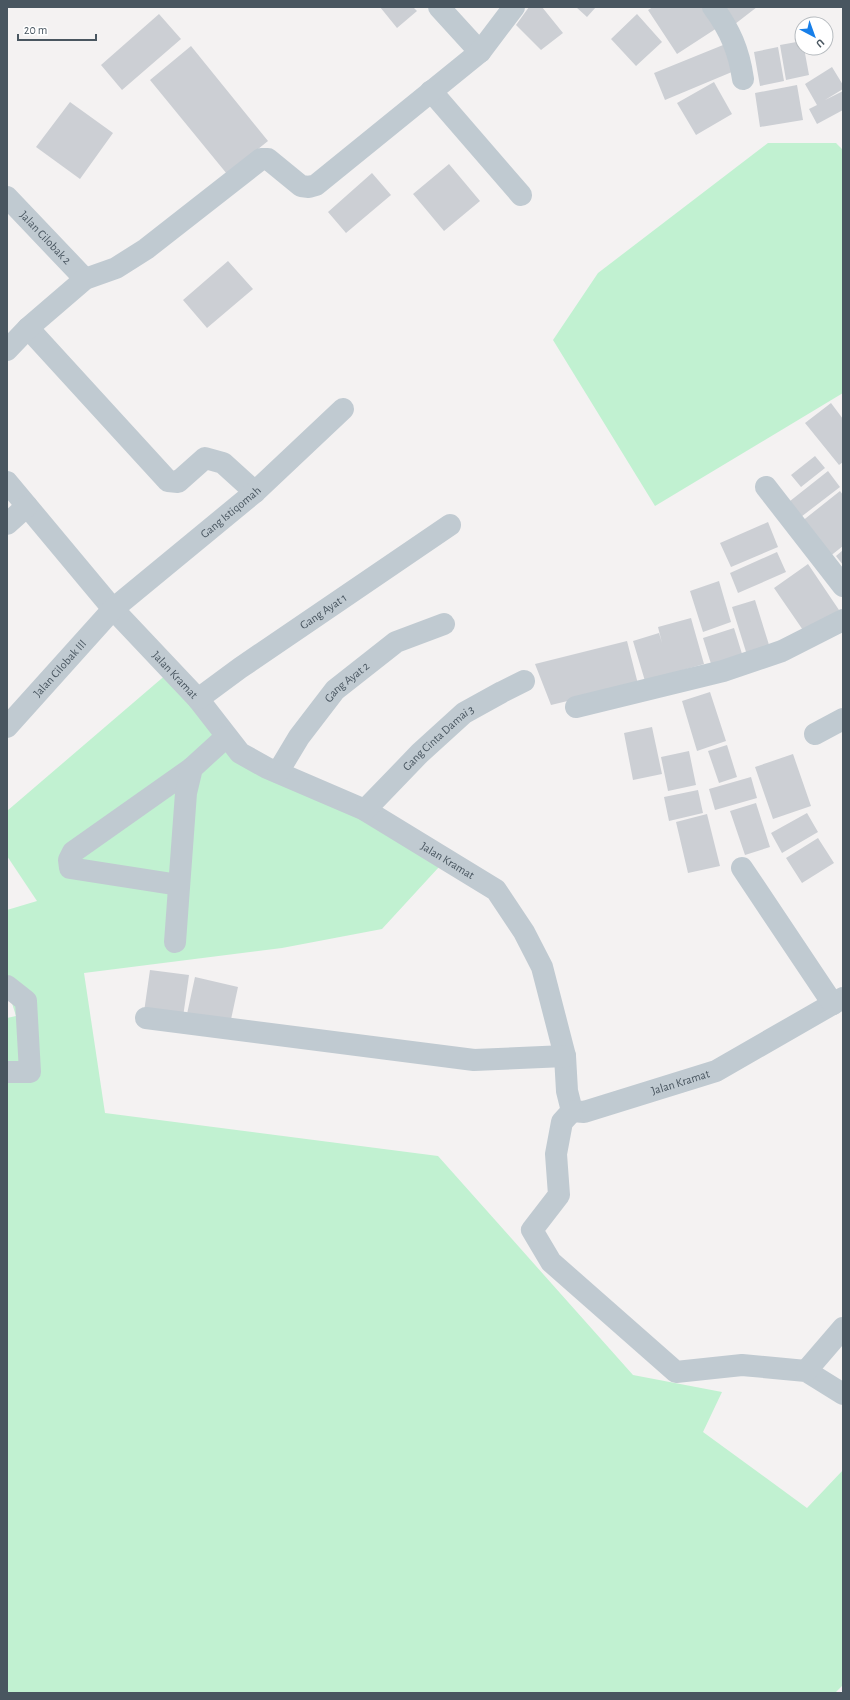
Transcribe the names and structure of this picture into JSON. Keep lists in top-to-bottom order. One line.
{"streets":{"street":["Jalan Cilobak 2","Gang Istiqomah","Gang Ayat 1","Jalan Cilobak III","Jalan Kramat","Gang Ayat 2","Gang Cinta Damai 3"]},"crossings":[["Gang Istiqomah","Jalan Cilobak III"],["Gang Istiqomah","Jalan Kramat"],["Gang Ayat 1","Jalan Kramat"],["Jalan Cilobak III","Jalan Kramat"],["Jalan Kramat","Gang Ayat 2"],["Jalan Kramat","Gang Cinta Damai 3"]],"scale_bar":"20 m","north":"bottom right"}
